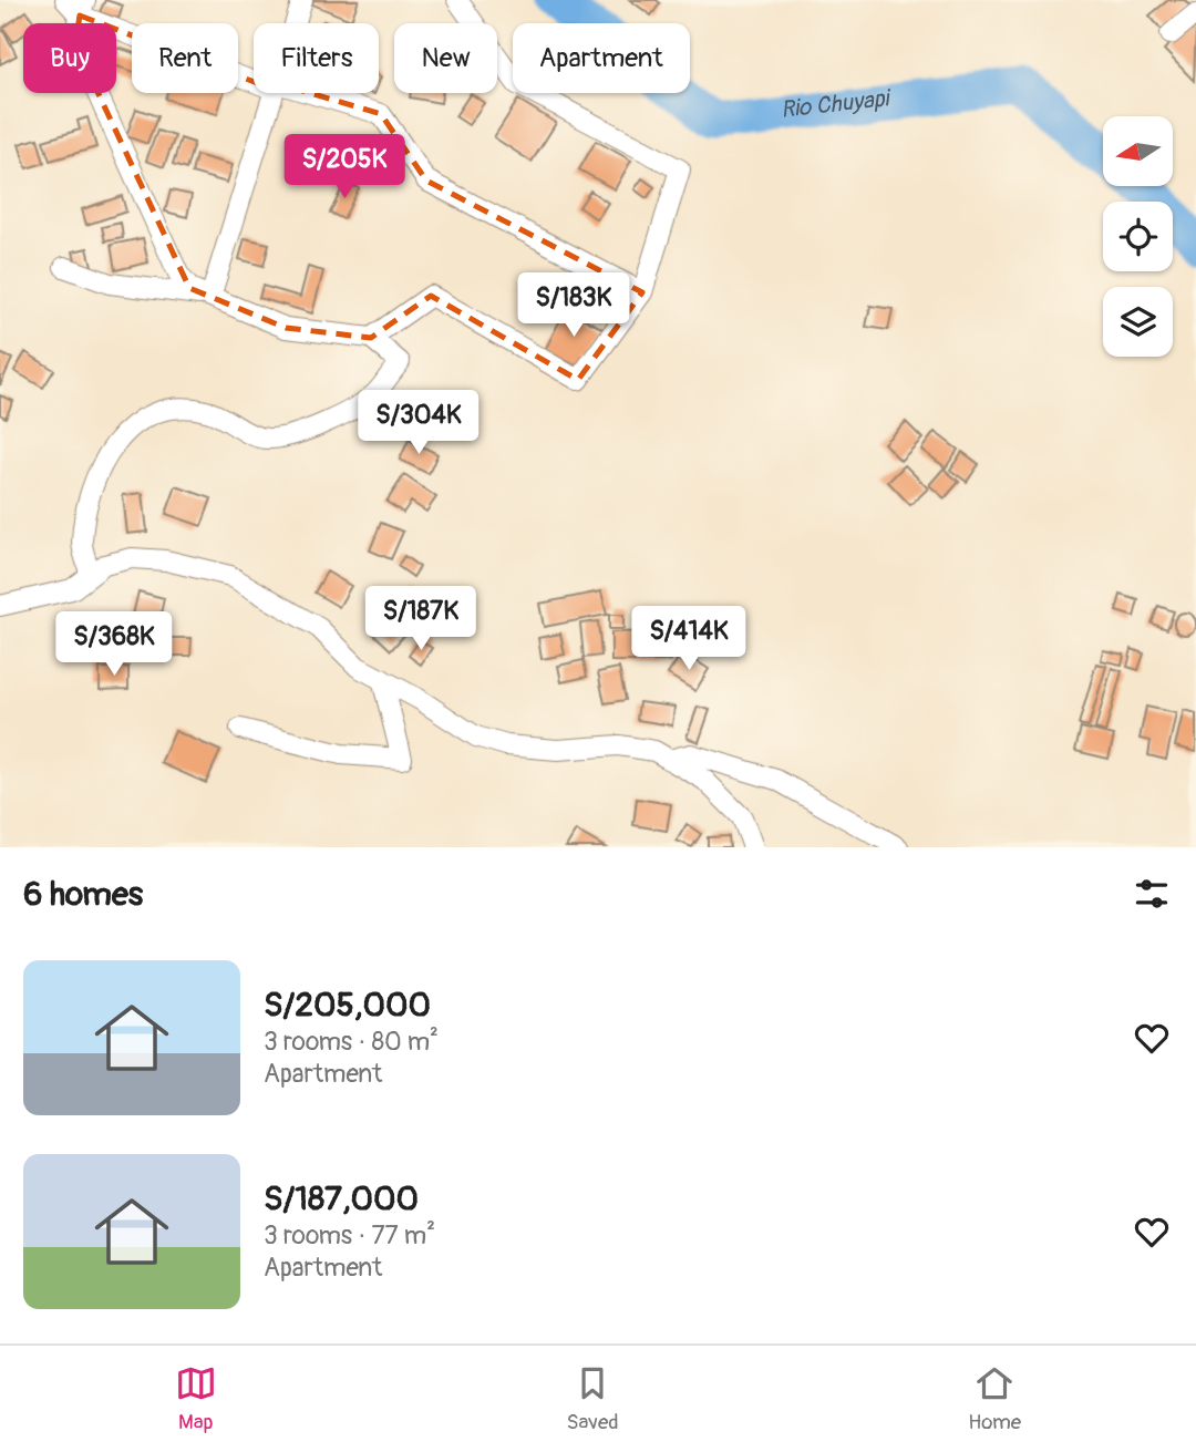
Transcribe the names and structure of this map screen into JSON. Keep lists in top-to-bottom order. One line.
{"water":["Rio Chuyapi"],"north":"left","page":{"chip":["Buy","Rent","Filters","New","Apartment"],"price":["S/205K","S/183K","S/304K","S/187K","S/414K","S/368K"],"heading":"6 homes","list":[{"name":"S/205,000","note":"3 rooms · 80 m² · Apartment"},{"name":"S/187,000","note":"3 rooms · 77 m² · Apartment"}],"tabs":["Map","Saved","Home"]}}
